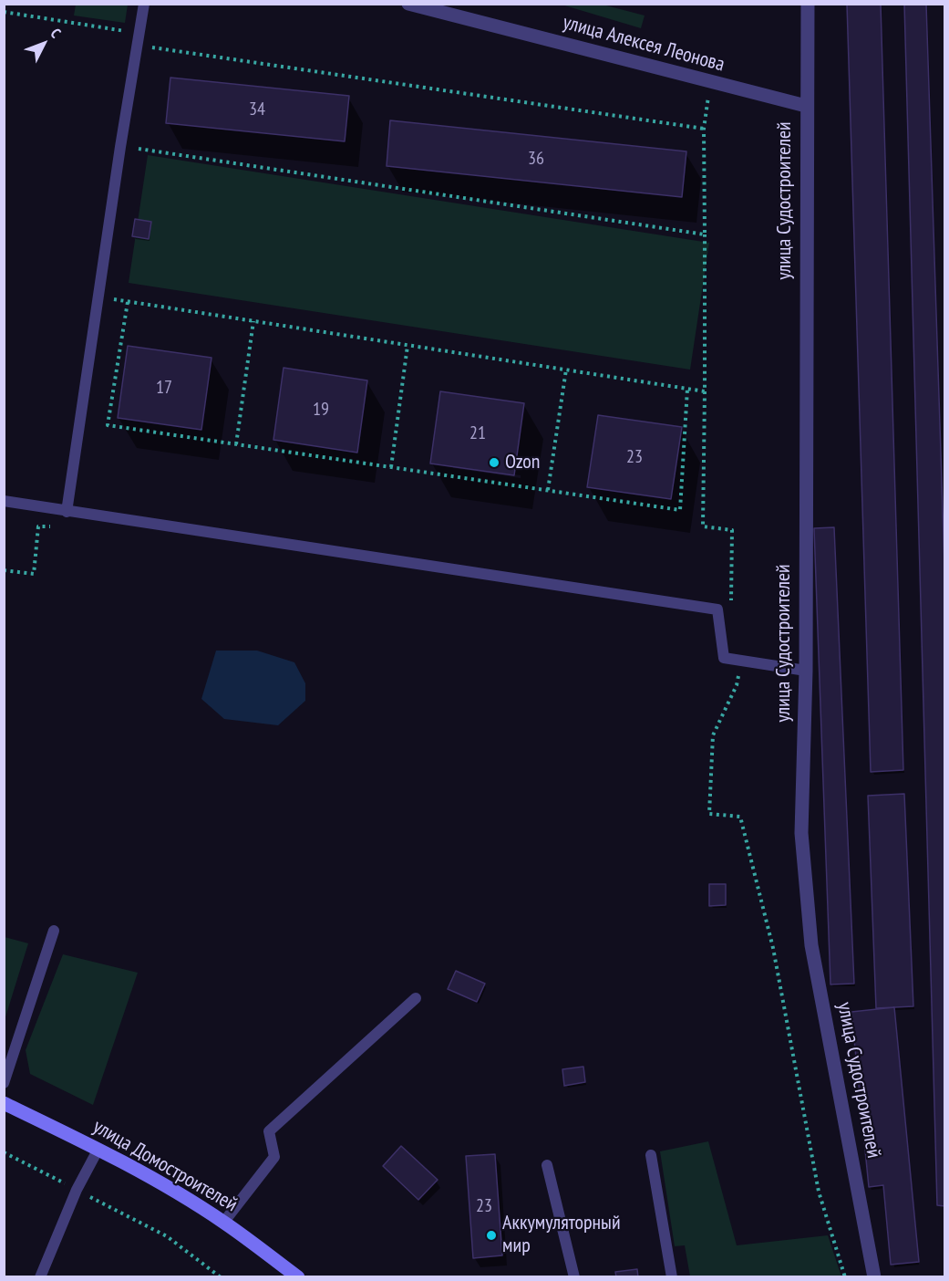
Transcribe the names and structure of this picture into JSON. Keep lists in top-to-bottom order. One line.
{"streets":{"main road":["улица Домостроителей"],"street":["улица Алексея Леонова","улица Судостроителей"]},"crossings":[["улица Алексея Леонова","улица Судостроителей"]],"places":["Ozon","Аккумуляторный мир"],"house_numbers":["34","36","17","19","21","23","23"],"north":"top right"}
